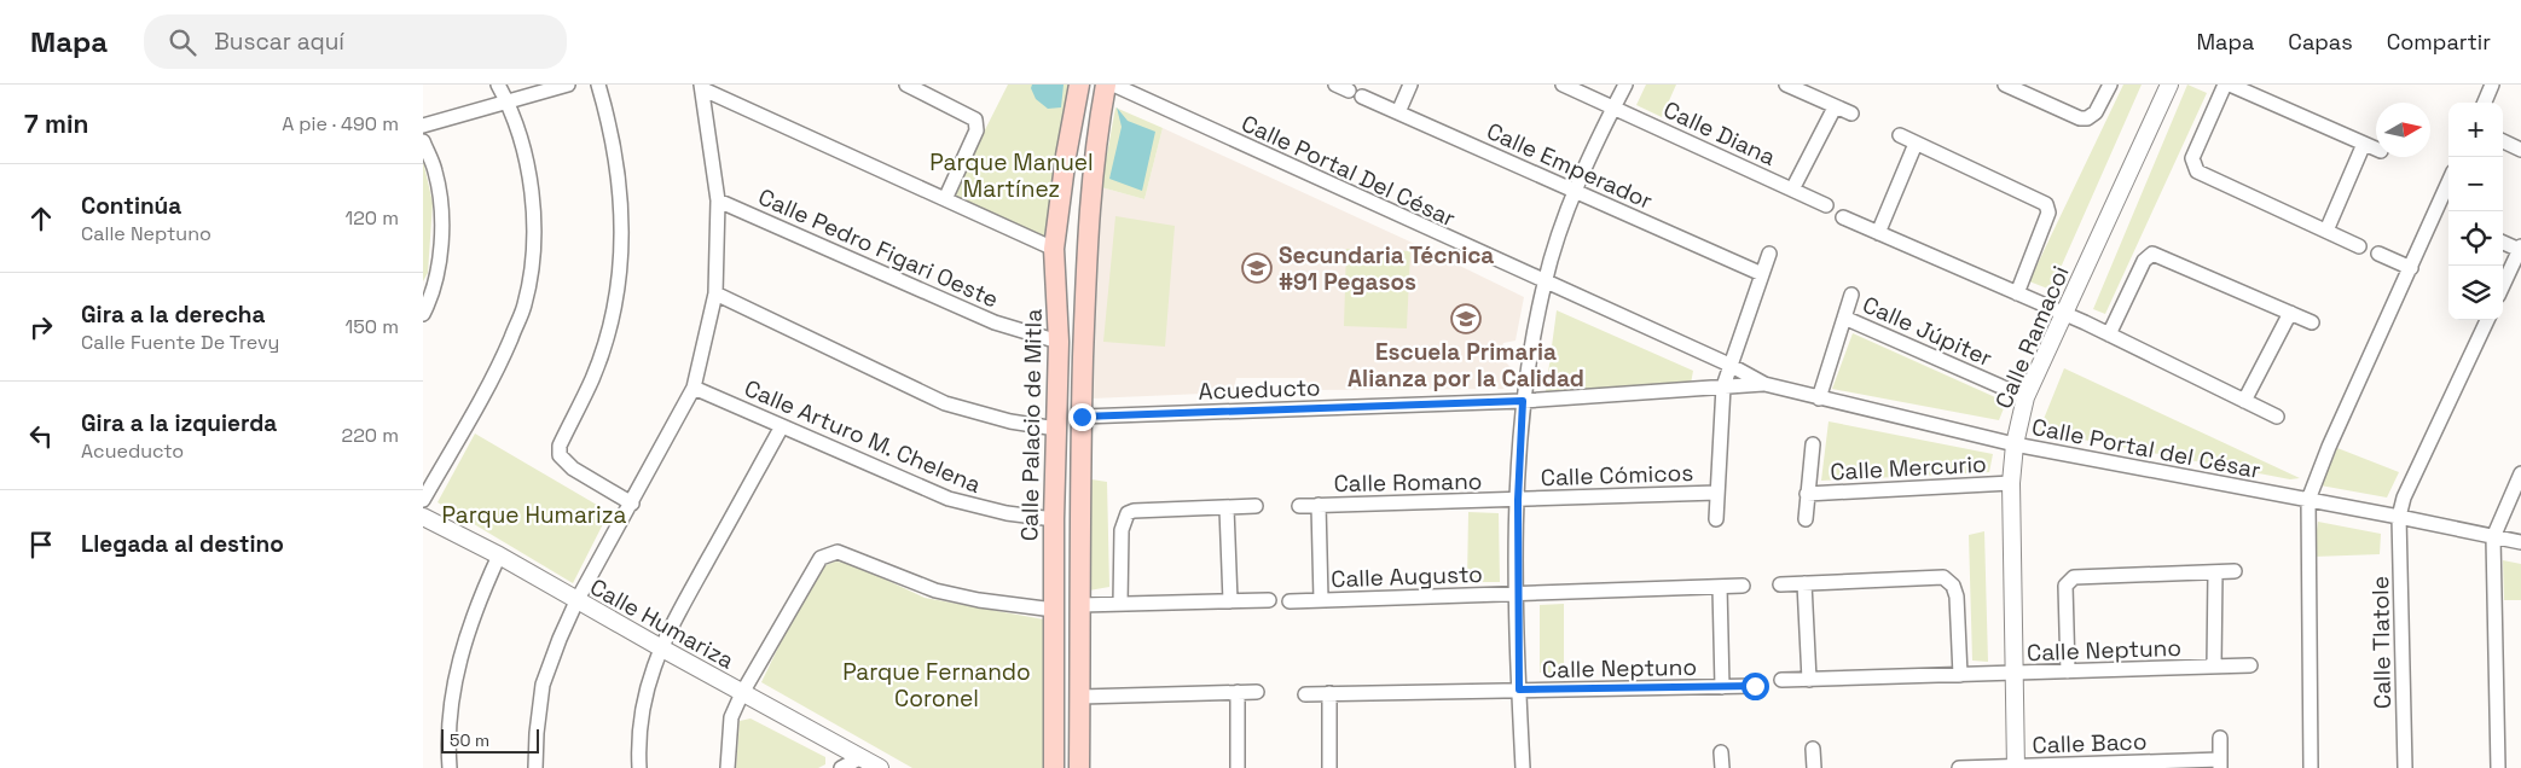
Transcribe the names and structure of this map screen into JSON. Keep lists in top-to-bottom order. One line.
{"streets":{"main road":["Calle Palacio de Mitla"],"street":["Calle Diana","Calle Emperador","Calle Portal Del César","Calle Pedro Figari Oeste","Calle Júpiter","Calle Ramacoi","Acueducto","Calle Arturo M. Chelena","Calle Portal del César","Calle Mercurio","Calle Cómicos","Calle Romano","Calle Augusto","Calle Humariza","Calle Tlatole","Calle Neptuno","Calle Baco"]},"crossings":[["Calle Portal Del César","Acueducto"],["Calle Portal Del César","Calle Portal del César"],["Calle Pedro Figari Oeste","Calle Palacio de Mitla"],["Calle Júpiter","Calle Ramacoi"],["Calle Ramacoi","Calle Portal del César"],["Calle Ramacoi","Calle Mercurio"],["Calle Ramacoi","Calle Neptuno"],["Calle Ramacoi","Calle Baco"],["Acueducto","Calle Portal del César"],["Calle Palacio de Mitla","Calle Arturo M. Chelena"],["Calle Portal del César","Calle Tlatole"],["Calle Cómicos","Calle Romano"]],"parks":["Parque Manuel Martínez","Parque Humariza","Parque Fernando Coronel"],"places":{"school or university":["Secundaria Técnica #91 Pegasos","Escuela Primaria Alianza por la Calidad"]},"scale_bar":"50 m","north":"right","page":{"header":"Mapa","search":"Buscar aquí","nav":["Mapa","Capas","Compartir"],"heading":["7 min","A pie · 490 m"],"map_buttons":["+","−"],"list":[["Continúa","Calle Neptuno","120 m"],["Gira a la derecha","Calle Fuente De Trevy","150 m"],["Gira a la izquierda","Acueducto","220 m"],"Llegada al destino"],"scale":"50 m"}}
